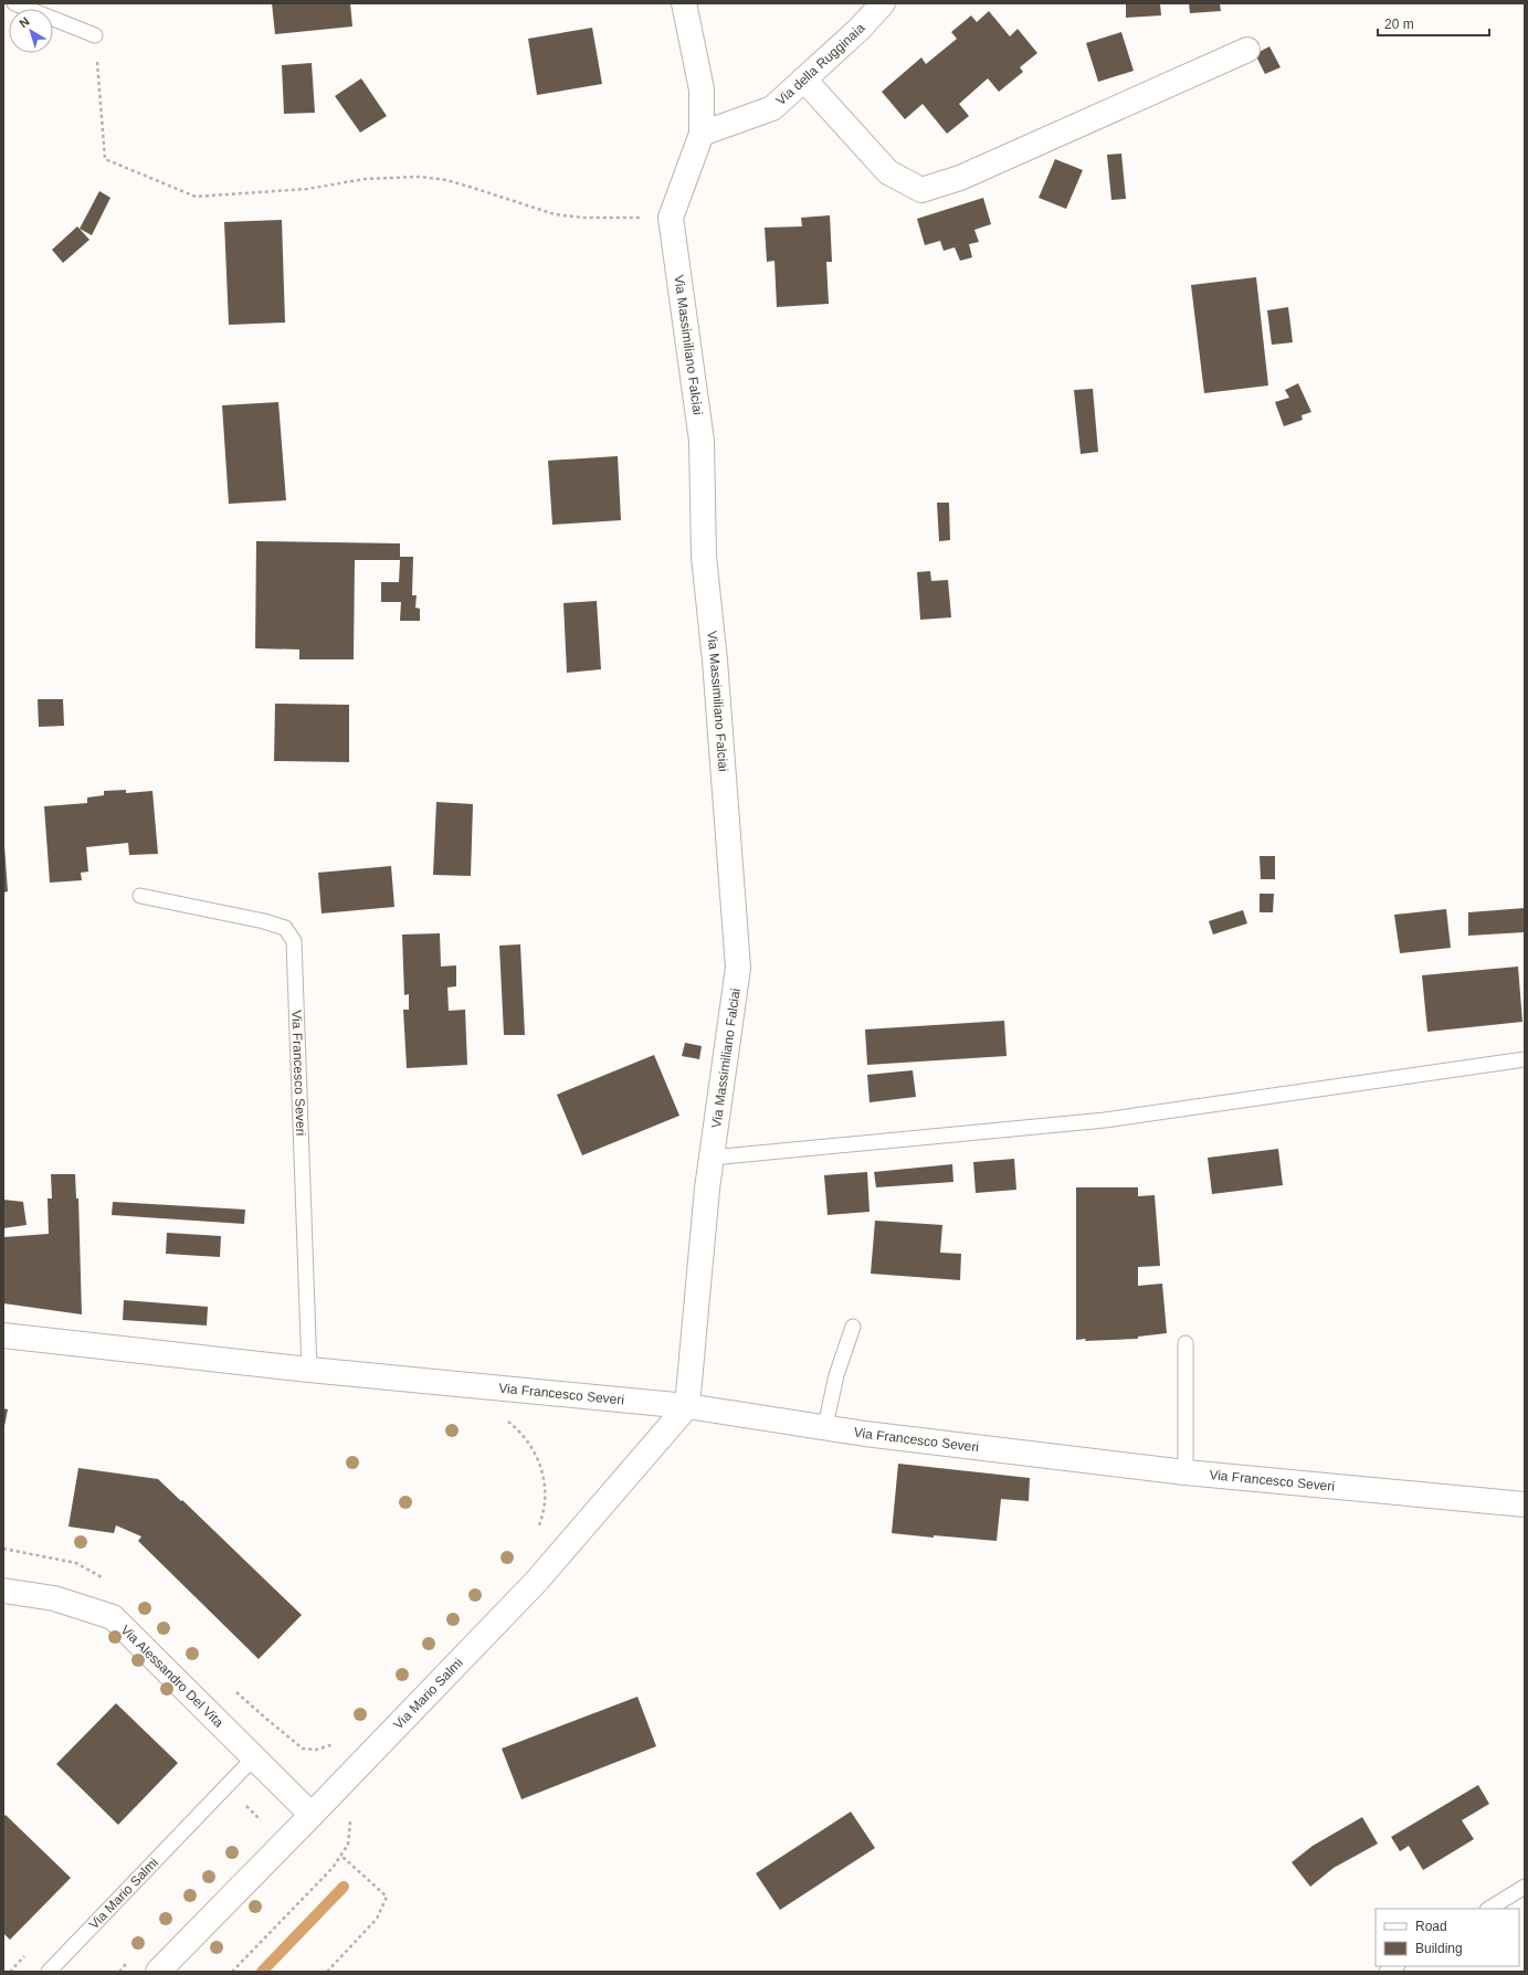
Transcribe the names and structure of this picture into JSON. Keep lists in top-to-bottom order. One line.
{"streets":{"street":["Via della Rugginaia","Via Massimiliano Falciai","Via Francesco Severi","Via Alessandro Del Vita","Via Mario Salmi"]},"crossings":[["Via della Rugginaia","Via Massimiliano Falciai"],["Via Massimiliano Falciai","Via Francesco Severi"],["Via Massimiliano Falciai","Via Mario Salmi"],["Via Francesco Severi","Via Mario Salmi"],["Via Alessandro Del Vita","Via Mario Salmi"]],"legend":["Road","Building"],"scale_bar":"20 m","north":"top left"}
